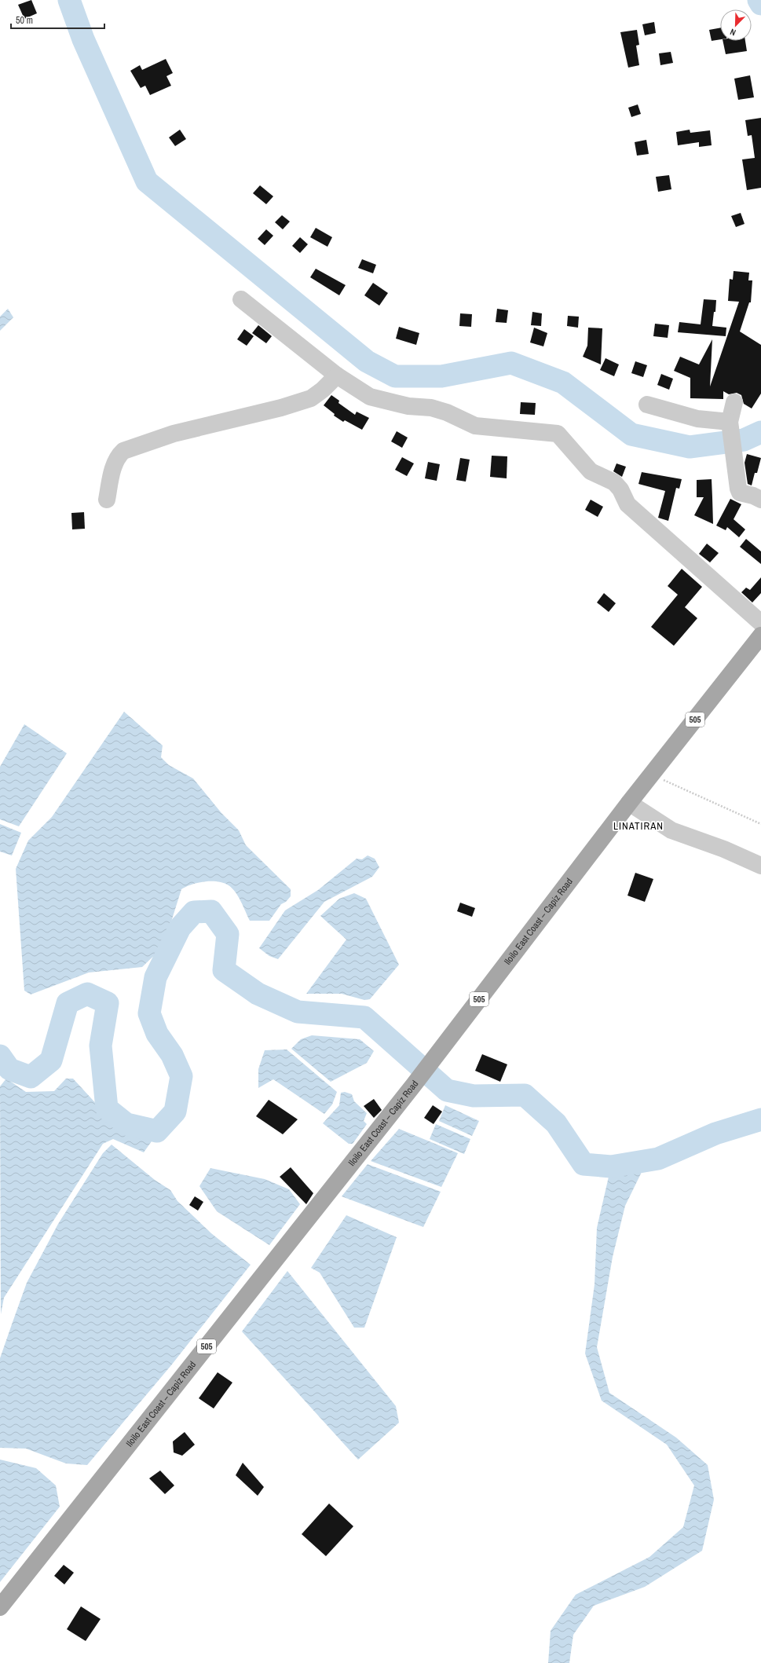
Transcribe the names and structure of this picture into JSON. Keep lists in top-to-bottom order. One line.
{"streets":{"main road":["505","Iloilo East Coast – Capiz Road"]},"districts":["LINATIRAN"],"scale_bar":"50 m","north":"bottom left"}
